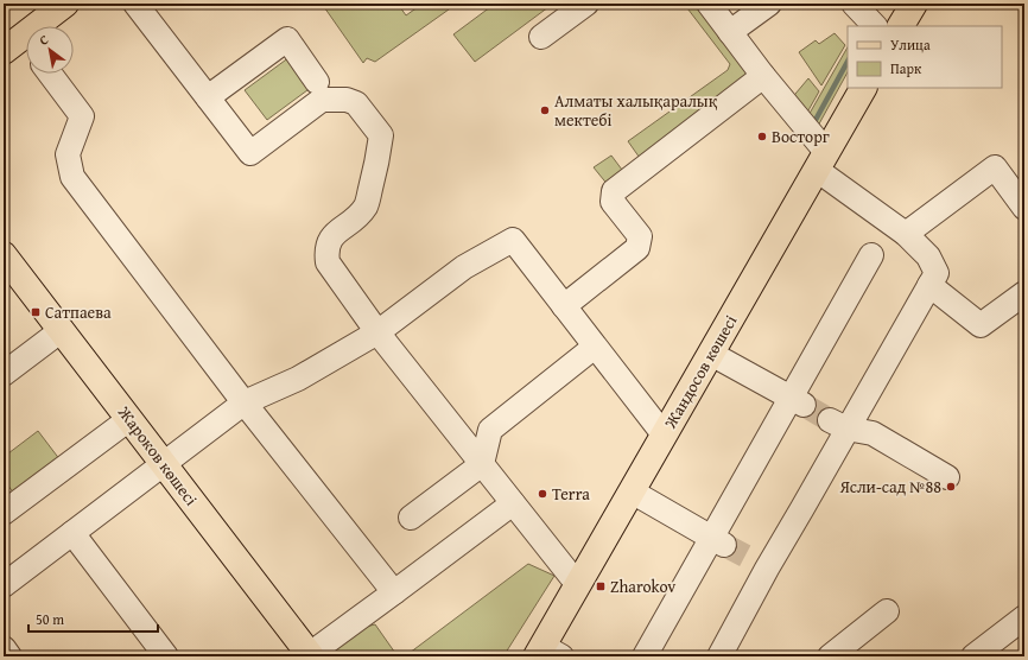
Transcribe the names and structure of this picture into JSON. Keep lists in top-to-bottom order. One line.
{"streets":{"main road":["Жандосов көшесі","Жароков көшесі"]},"places":{"other":["Алматы халықаралық мектебі","Восторг","Ясли-сад №88","Terra"],"transit":["Сатпаева","Zharokov"]},"legend":["Улица","Парк"],"scale_bar":"50 m","north":"top left"}
